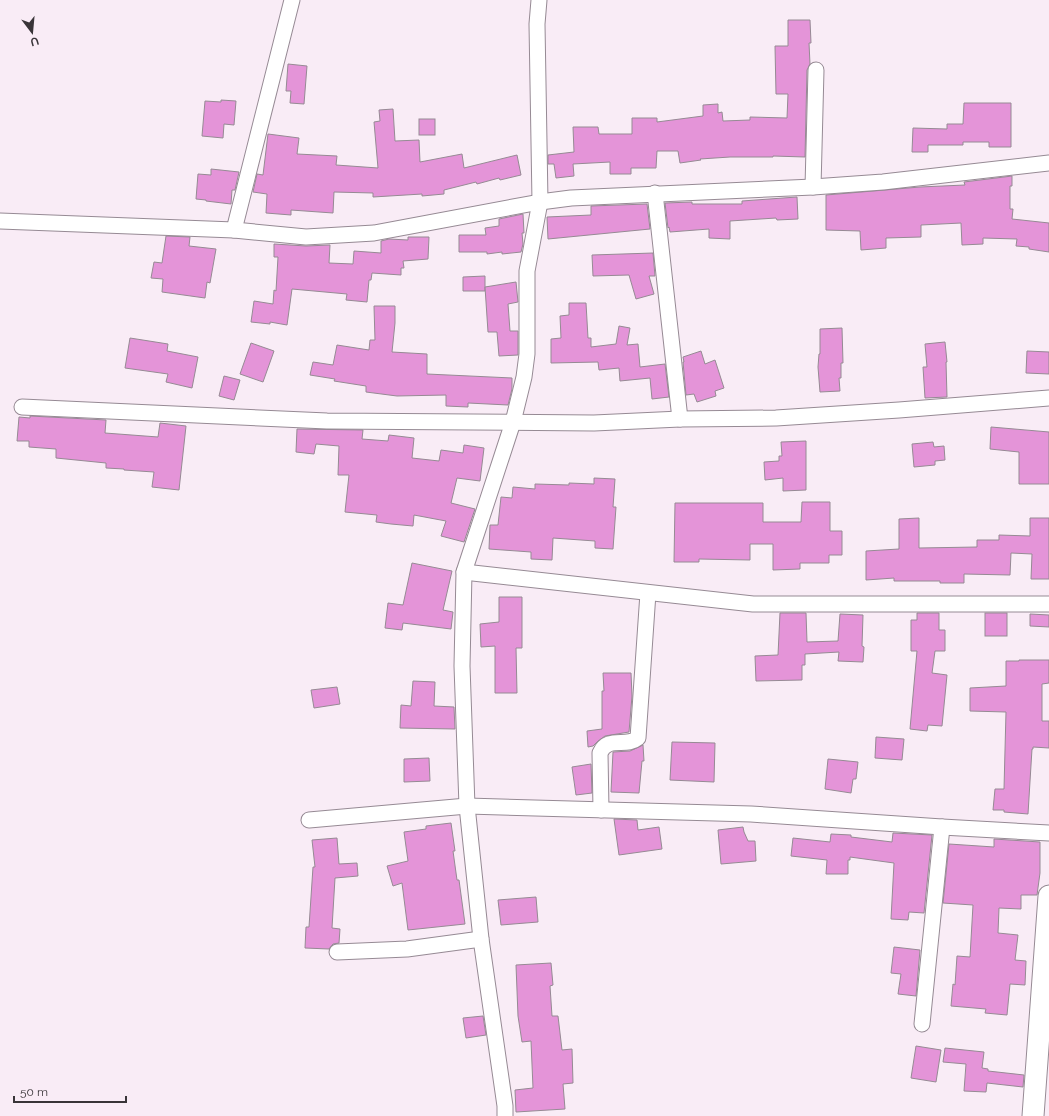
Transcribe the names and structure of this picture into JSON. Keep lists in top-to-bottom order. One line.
{"scale_bar":"50 m","north":"bottom"}
